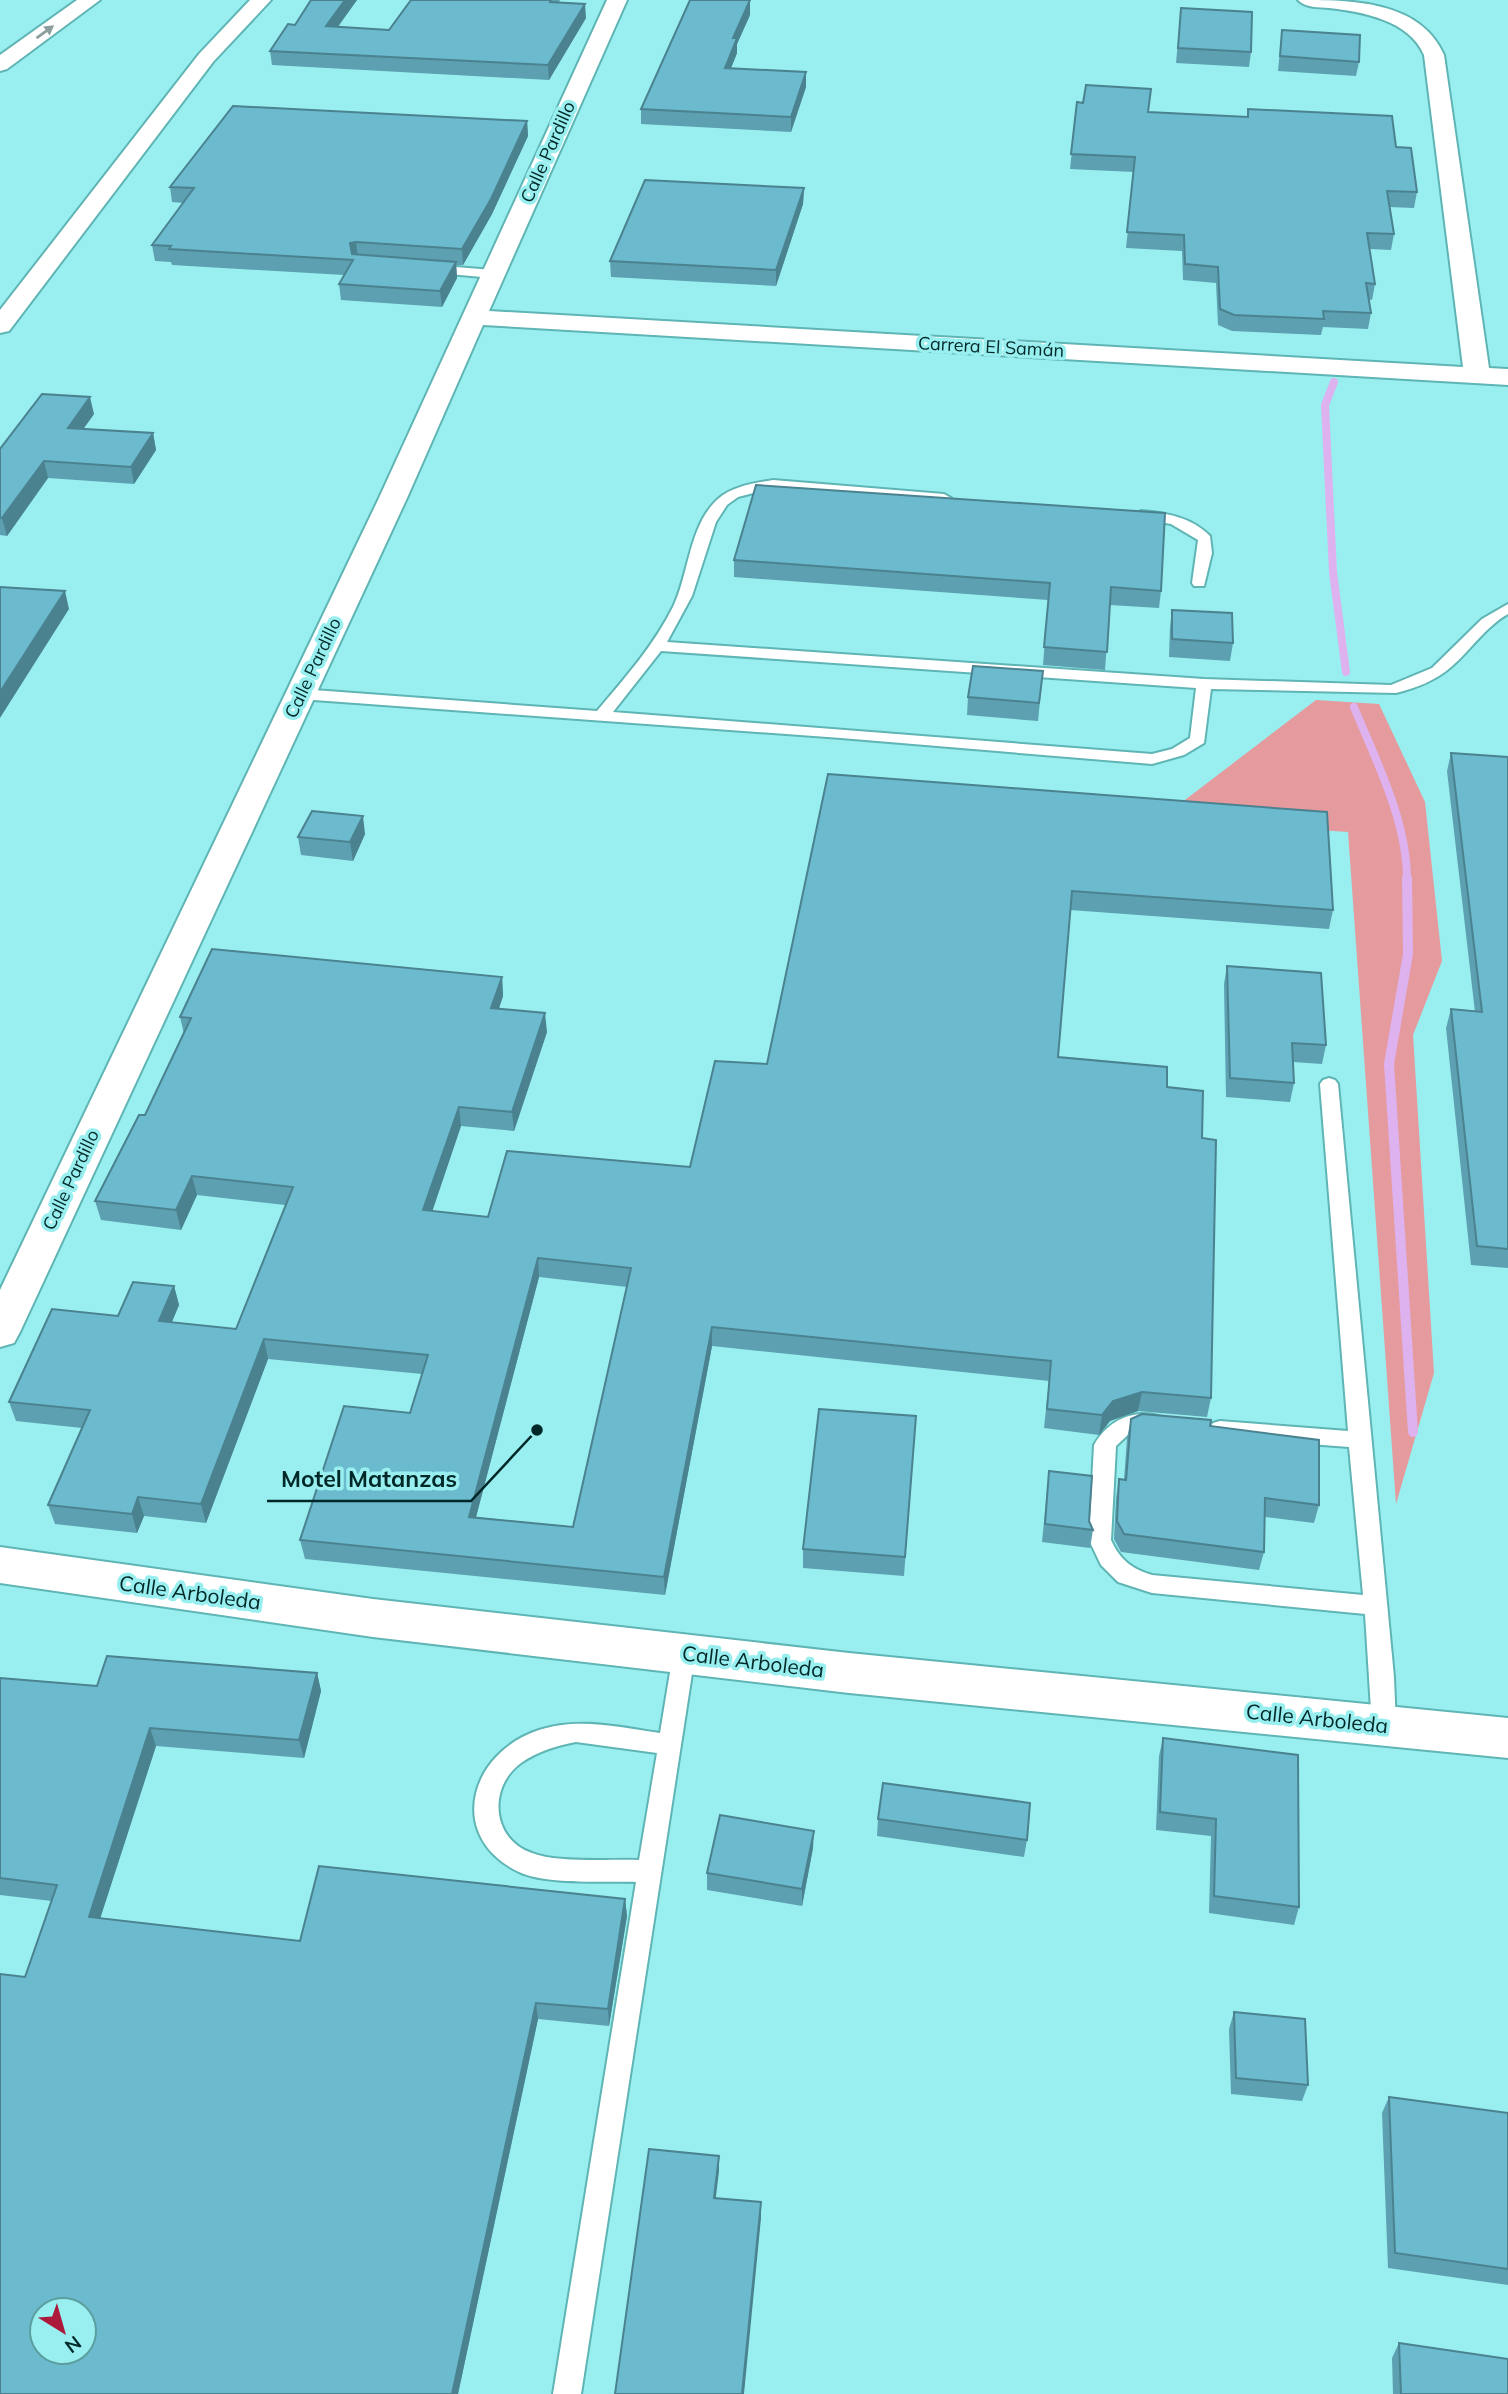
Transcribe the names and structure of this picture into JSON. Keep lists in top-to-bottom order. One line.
{"streets":{"main road":["Calle Pardillo","Carrera El Samán","Calle Arboleda"]},"crossings":[["Calle Pardillo","Carrera El Samán"]],"places":["Motel Matanzas"],"north":"bottom right"}
